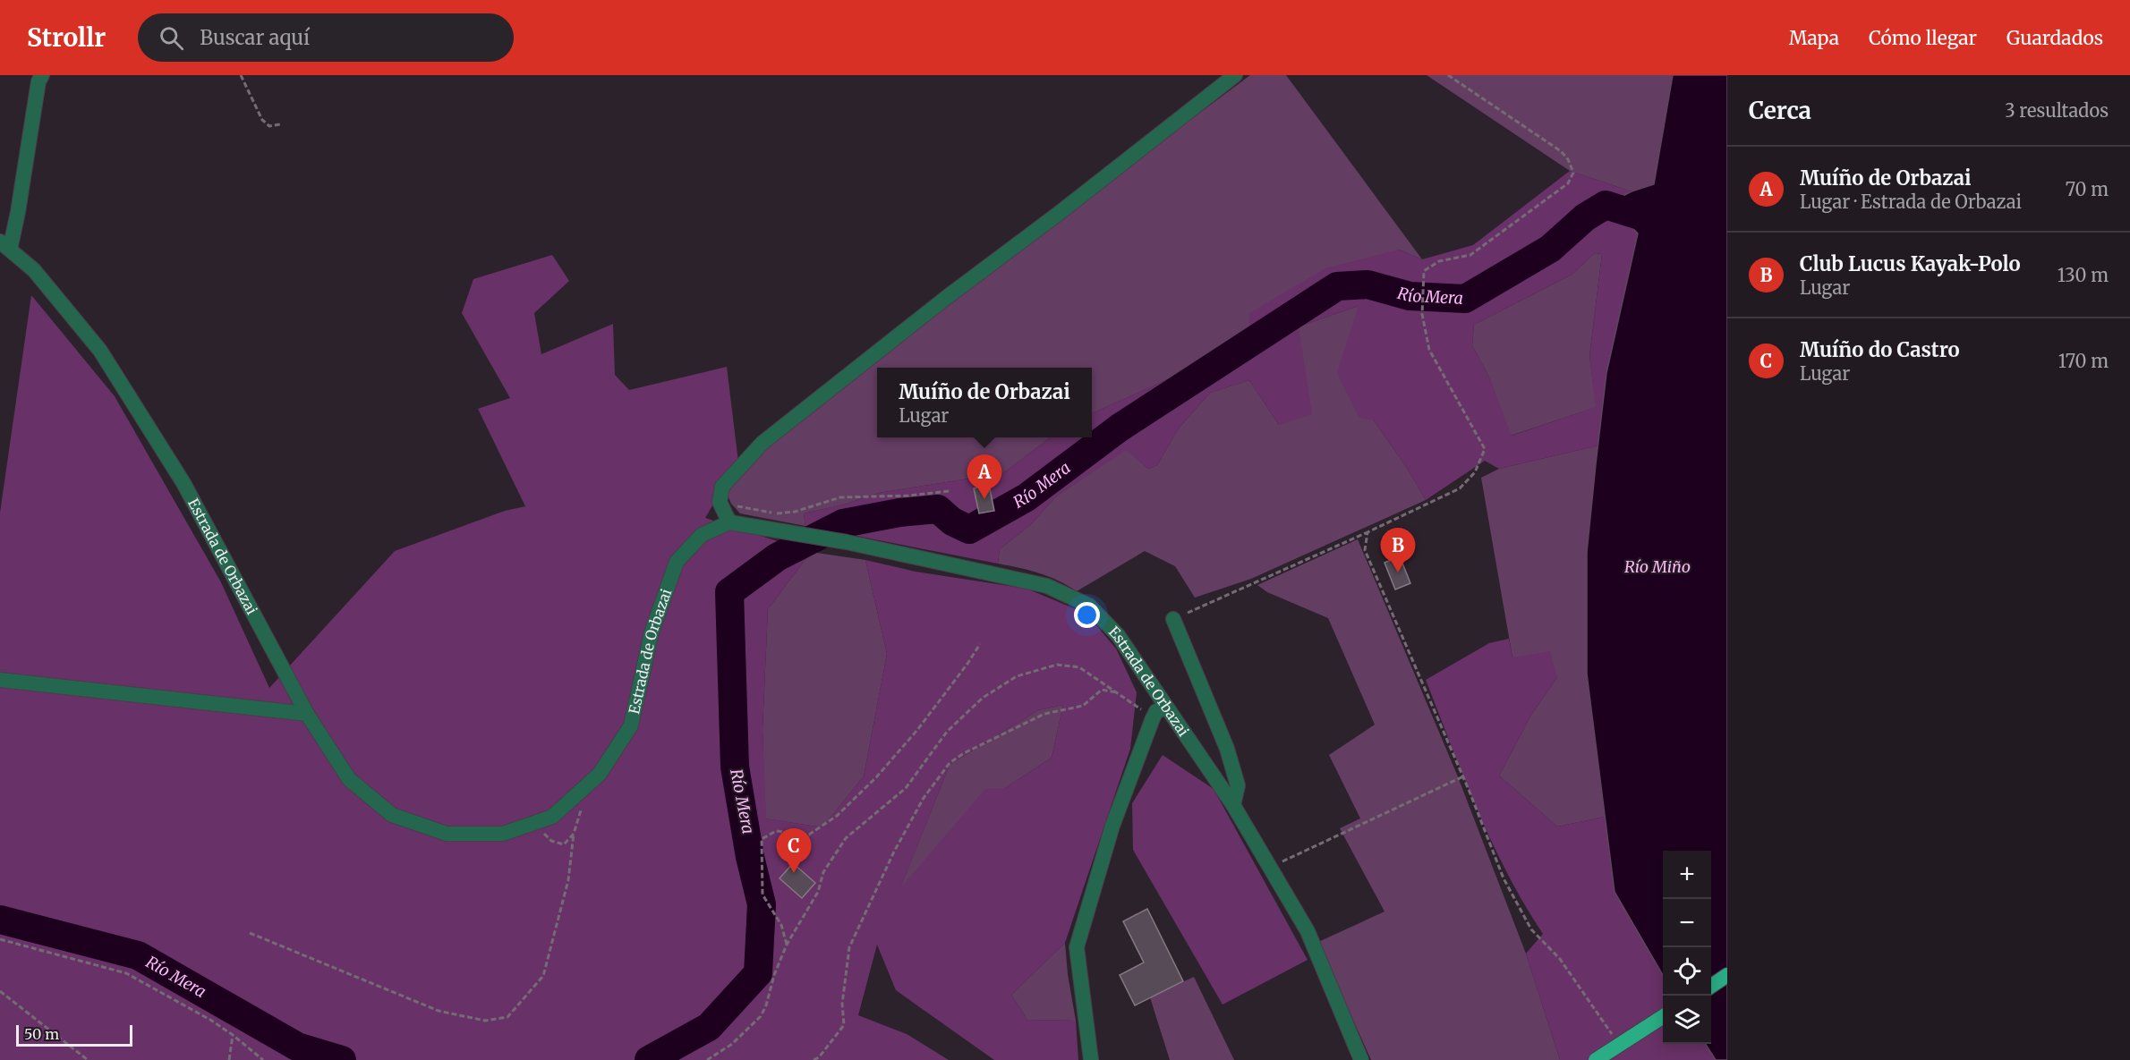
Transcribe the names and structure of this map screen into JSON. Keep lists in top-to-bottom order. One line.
{"streets":{"street":["Estrada de Orbazai"]},"water":["Río Mera","Río Miño"],"scale_bar":"50 m","page":{"header":"Strollr","search":"Buscar aquí","nav":["Mapa","Cómo llegar","Guardados"],"heading":["Cerca","3 resultados"],"list":[{"mark":"A","name":"Muíño de Orbazai","note":"Lugar · Estrada de Orbazai","value":"70 m"},{"mark":"B","name":"Club Lucus Kayak-Polo","note":"Lugar","value":"130 m"},{"mark":"C","name":"Muíño do Castro","note":"Lugar","value":"170 m"}],"popup":["Muíño de Orbazai","Lugar"],"pins":["A","B","C"],"map_buttons":["+","−"],"scale":"50 m"}}
